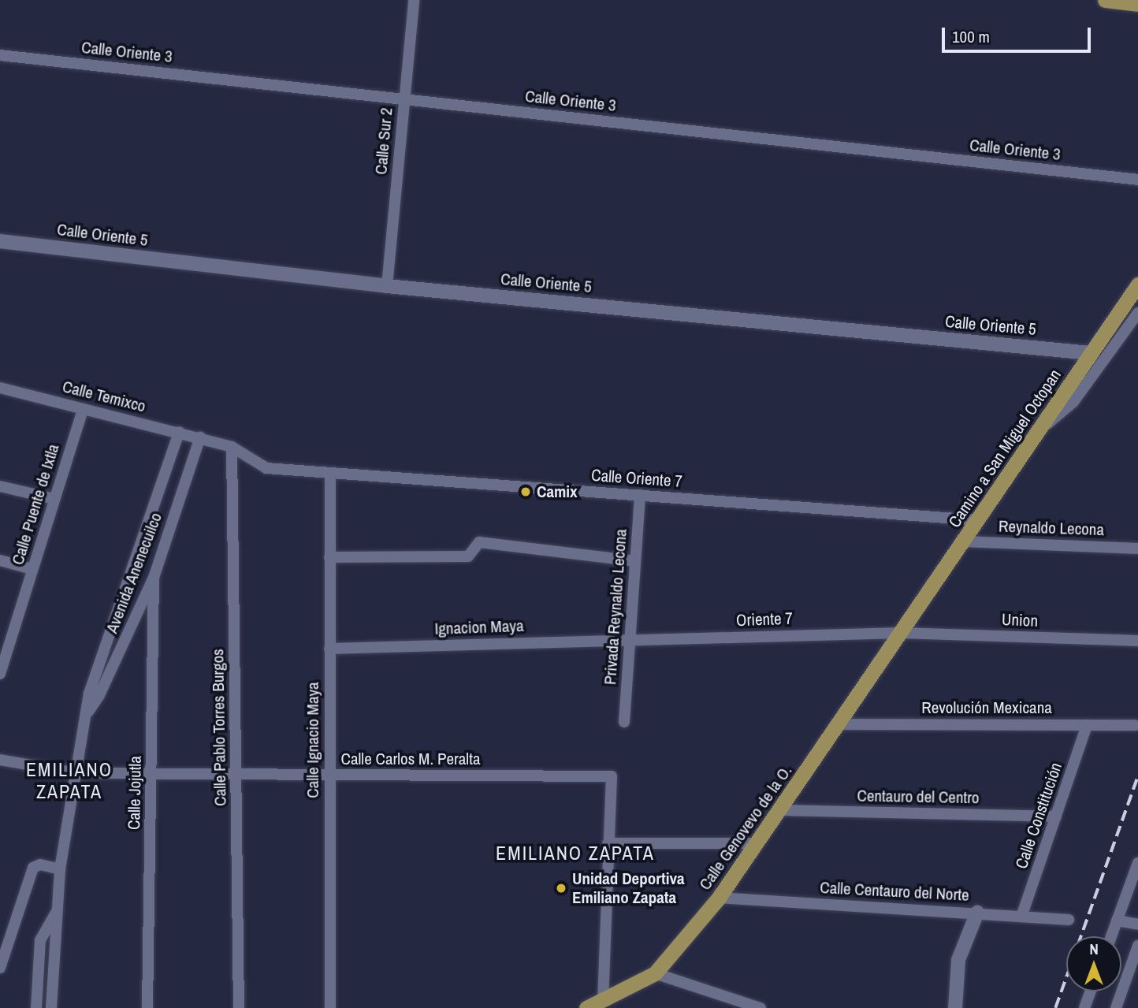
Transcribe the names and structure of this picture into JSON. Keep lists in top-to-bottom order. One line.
{"streets":{"main road":["Camino a San Miguel Octopan","Calle Genovevo de la O."],"street":["Calle Oriente 3","Calle Sur 2","Calle Oriente 5","Calle Temixco","Calle Oriente 7","Calle Puente de Ixtla","Reynaldo Lecona","Avenida Anenecuilco","Privada Reynaldo Lecona","Oriente 7","Union","Ignacion Maya","Revolución Mexicana","Calle Pablo Torres Burgos","Calle Ignacio Maya","Calle Carlos M. Peralta","Calle Jojutla","Centauro del Centro","Calle Constitución","Calle Centauro del Norte"]},"crossings":[["Calle Oriente 3","Calle Sur 2"],["Calle Sur 2","Calle Oriente 5"],["Calle Oriente 5","Camino a San Miguel Octopan"],["Calle Temixco","Calle Oriente 7"],["Calle Temixco","Calle Puente de Ixtla"],["Calle Temixco","Avenida Anenecuilco"],["Camino a San Miguel Octopan","Calle Oriente 7"],["Camino a San Miguel Octopan","Reynaldo Lecona"],["Camino a San Miguel Octopan","Oriente 7"],["Camino a San Miguel Octopan","Union"],["Camino a San Miguel Octopan","Calle Genovevo de la O."],["Calle Oriente 7","Avenida Anenecuilco"],["Calle Oriente 7","Privada Reynaldo Lecona"],["Calle Oriente 7","Calle Pablo Torres Burgos"],["Calle Oriente 7","Calle Ignacio Maya"],["Avenida Anenecuilco","Calle Carlos M. Peralta"],["Avenida Anenecuilco","Calle Jojutla"],["Privada Reynaldo Lecona","Oriente 7"],["Privada Reynaldo Lecona","Ignacion Maya"],["Oriente 7","Union"],["Oriente 7","Ignacion Maya"],["Oriente 7","Calle Genovevo de la O."],["Union","Calle Genovevo de la O."],["Ignacion Maya","Calle Ignacio Maya"],["Revolución Mexicana","Calle Constitución"],["Revolución Mexicana","Calle Genovevo de la O."],["Calle Pablo Torres Burgos","Calle Carlos M. Peralta"],["Calle Ignacio Maya","Calle Carlos M. Peralta"],["Calle Carlos M. Peralta","Calle Jojutla"],["Centauro del Centro","Calle Constitución"],["Centauro del Centro","Calle Genovevo de la O."],["Calle Constitución","Calle Centauro del Norte"],["Calle Genovevo de la O.","Calle Centauro del Norte"]],"districts":["EMILIANO ZAPATA","EMILIANO ZAPATA"],"places":["Camix","Unidad Deportiva Emiliano Zapata"],"scale_bar":"100 m","north":"top"}
